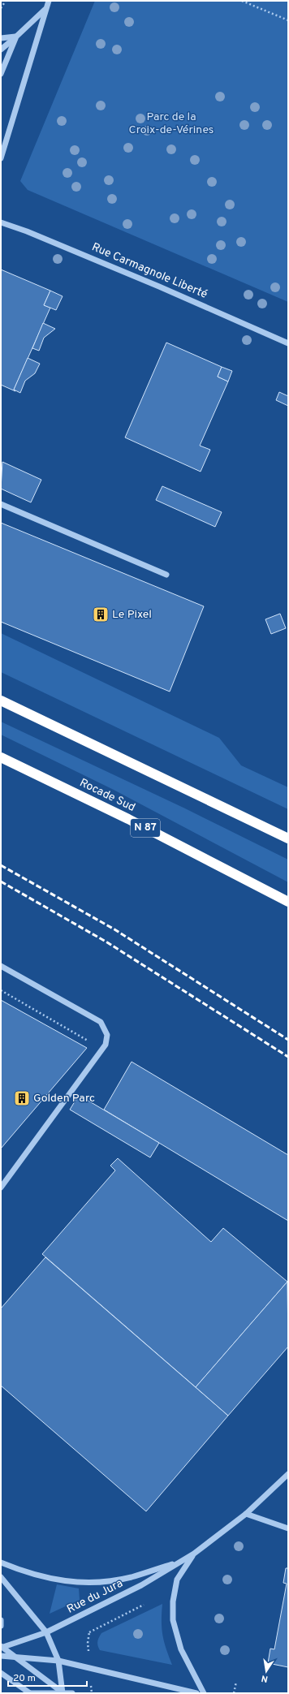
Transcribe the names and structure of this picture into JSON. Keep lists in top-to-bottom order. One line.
{"streets":{"highway":["Rocade Sud","N 87"],"street":["Rue Carmagnole Liberté","Rue du Jura"]},"parks":["Parc de la Croix-de-Vérines"],"places":{"building":["Le Pixel","Golden Parc"]},"scale_bar":"20 m","north":"bottom"}
